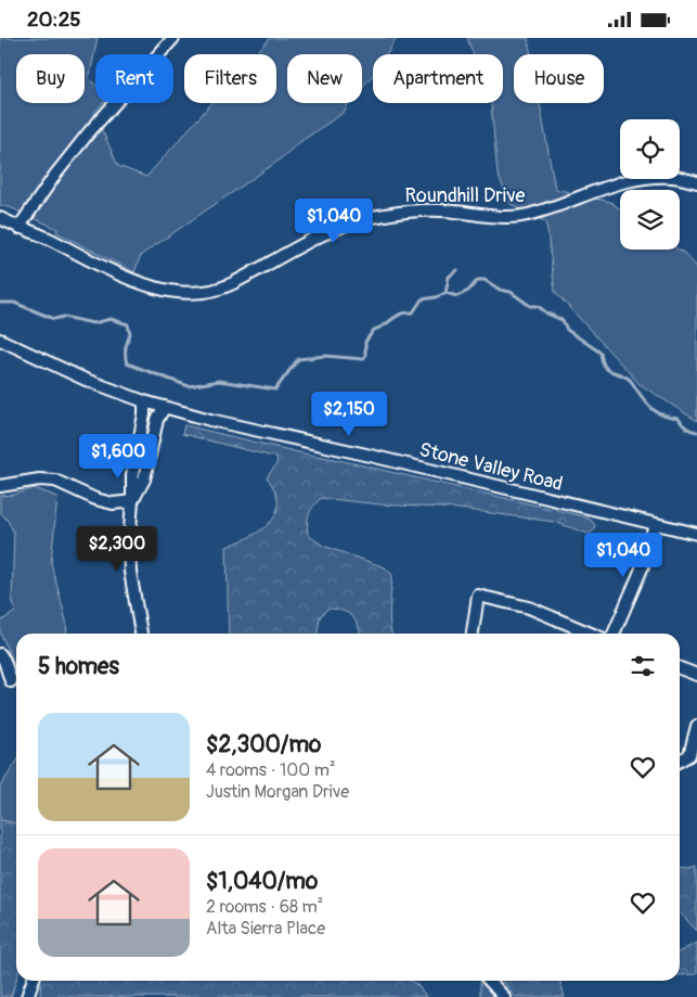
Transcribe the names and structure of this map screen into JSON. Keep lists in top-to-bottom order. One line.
{"streets":{"street":["Roundhill Drive","Stone Valley Road"]},"page":{"status":"20:25","chip":["Buy","Rent","Filters","New","Apartment","House"],"price":["$1,040","$2,150","$1,600","$2,300","$1,040"],"heading":"5 homes","list":[{"name":"$2,300/mo","note":"4 rooms · 100 m² · Justin Morgan Drive"},{"name":"$1,040/mo","note":"2 rooms · 68 m² · Alta Sierra Place"}]}}
